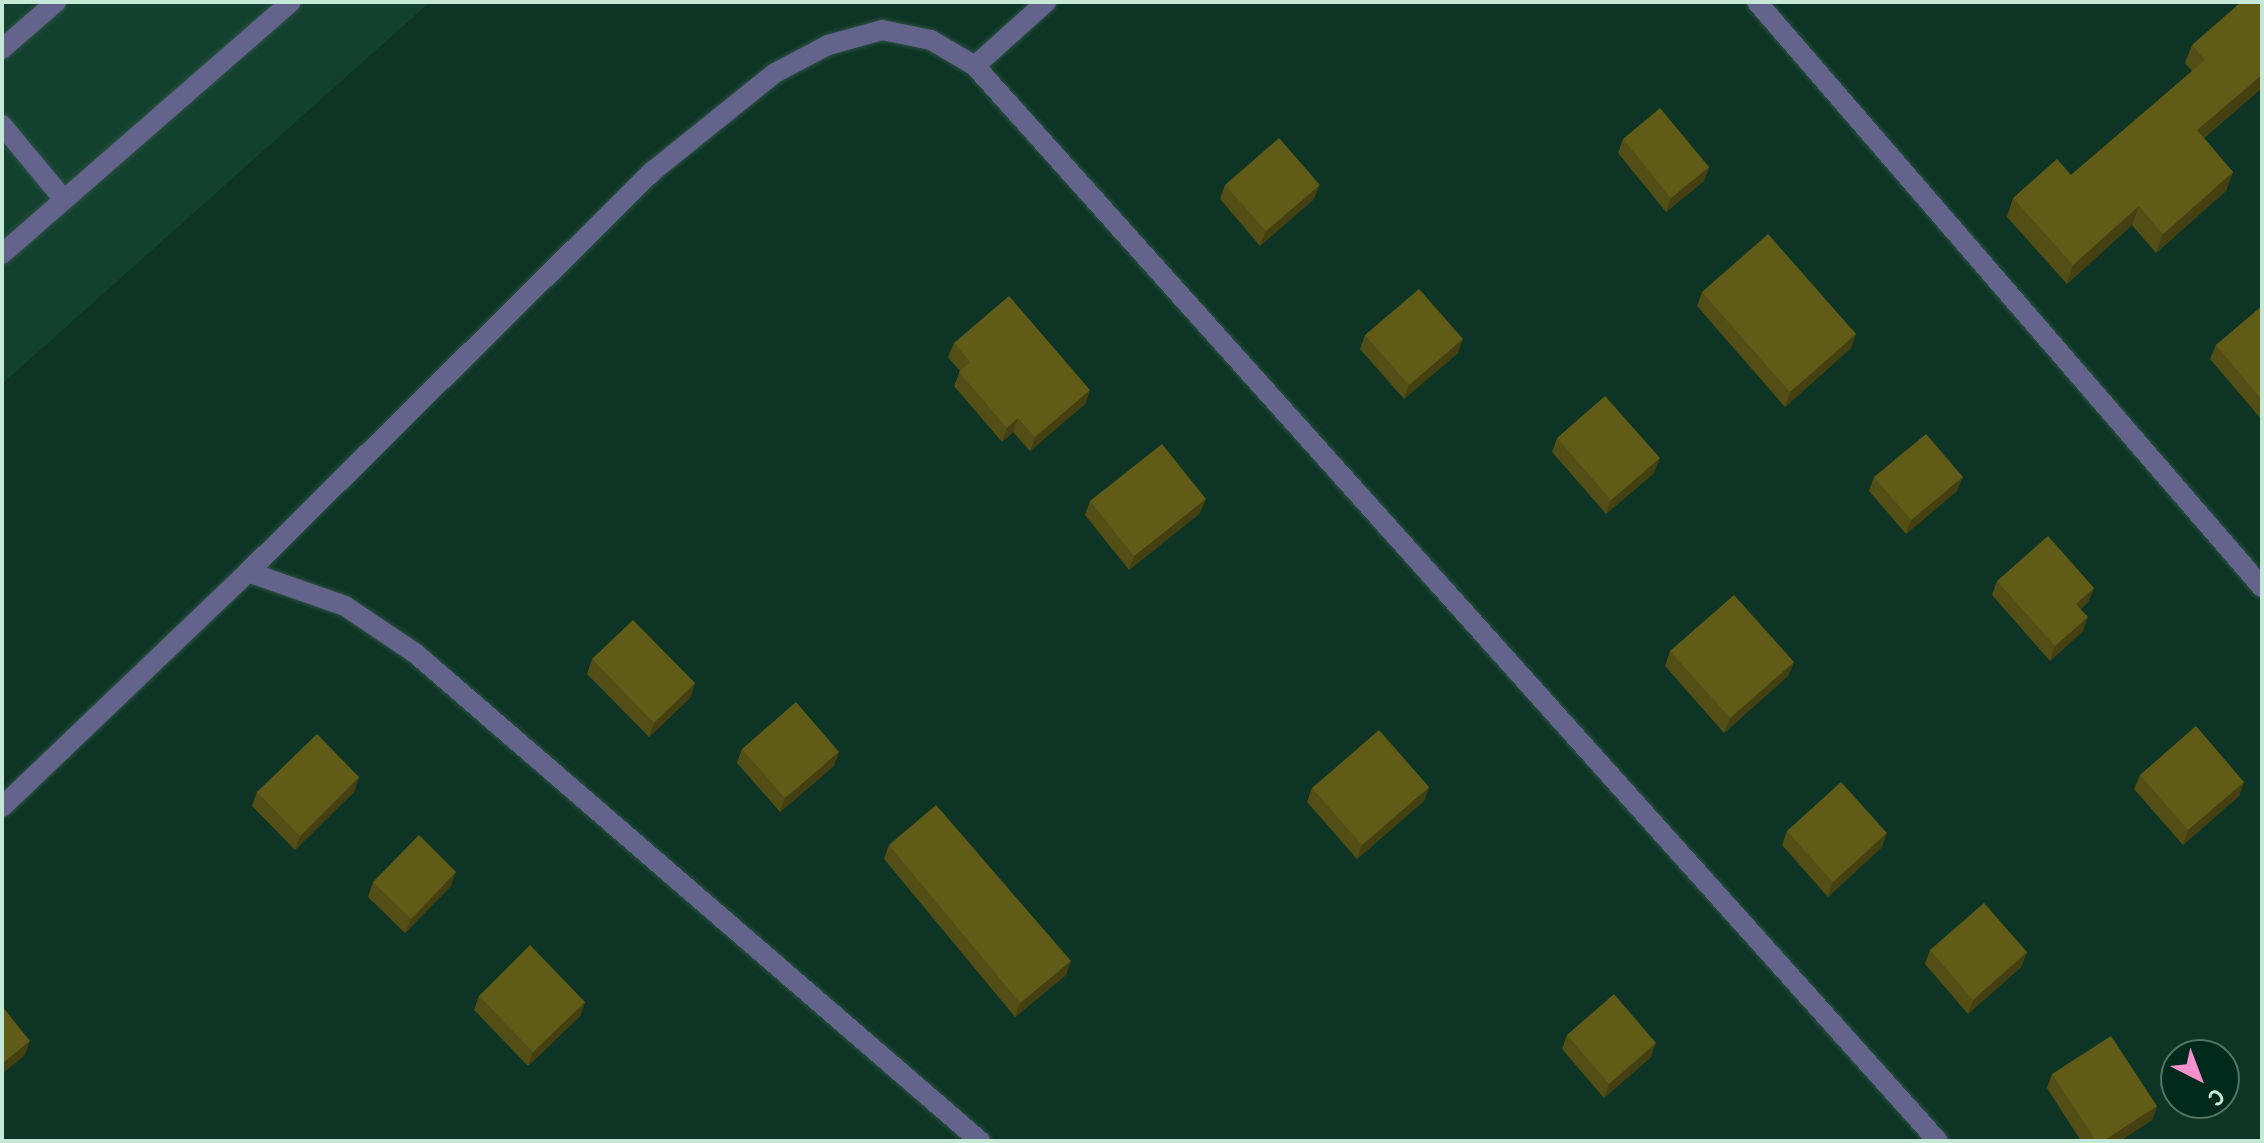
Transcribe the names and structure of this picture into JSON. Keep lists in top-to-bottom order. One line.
{"north":"bottom right"}
